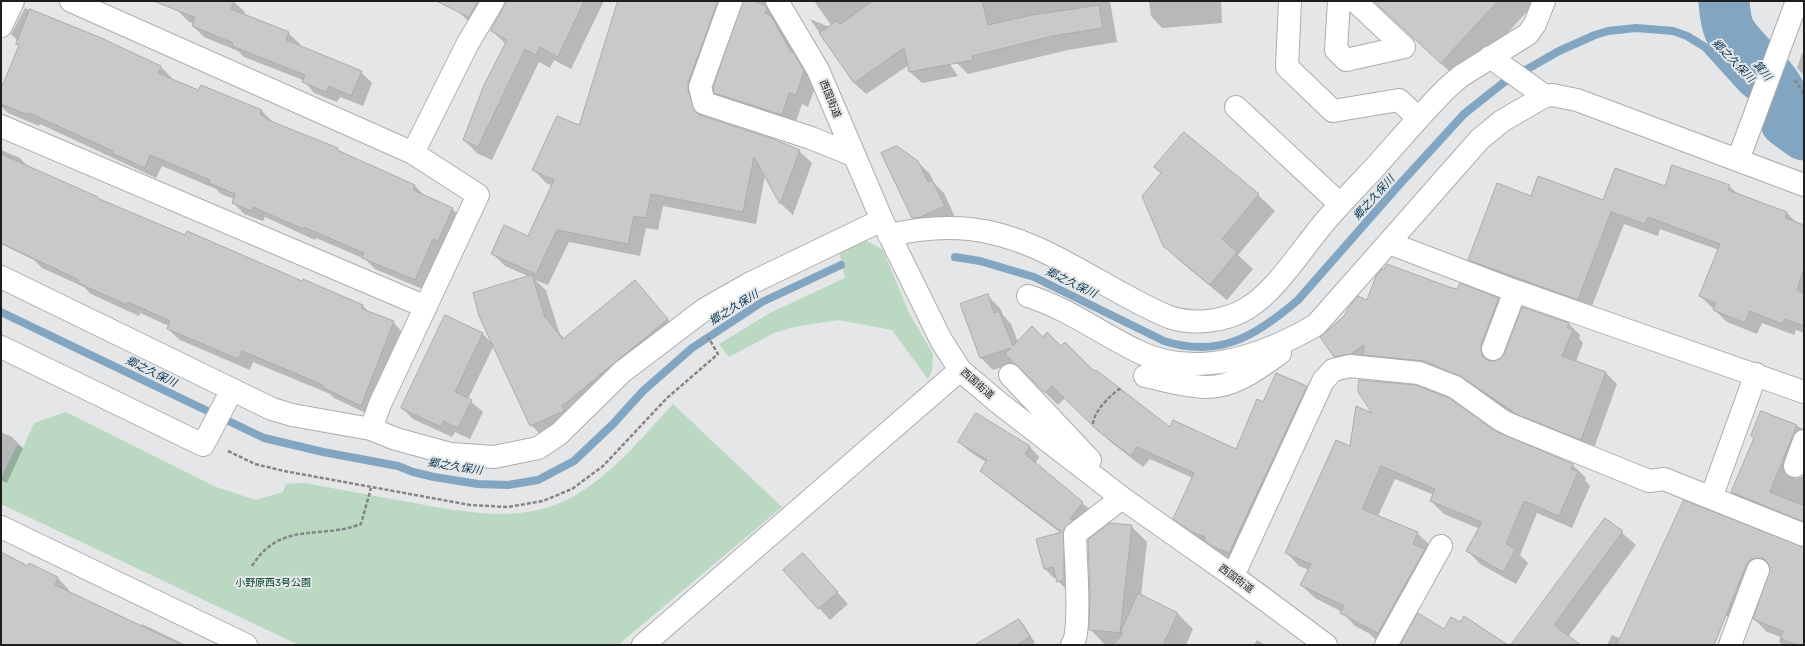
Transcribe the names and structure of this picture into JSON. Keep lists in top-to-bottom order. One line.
{"streets":{"street":["西国街道"]},"water":["郷之久保川","箕川"],"parks":["小野原西3号公園"]}
